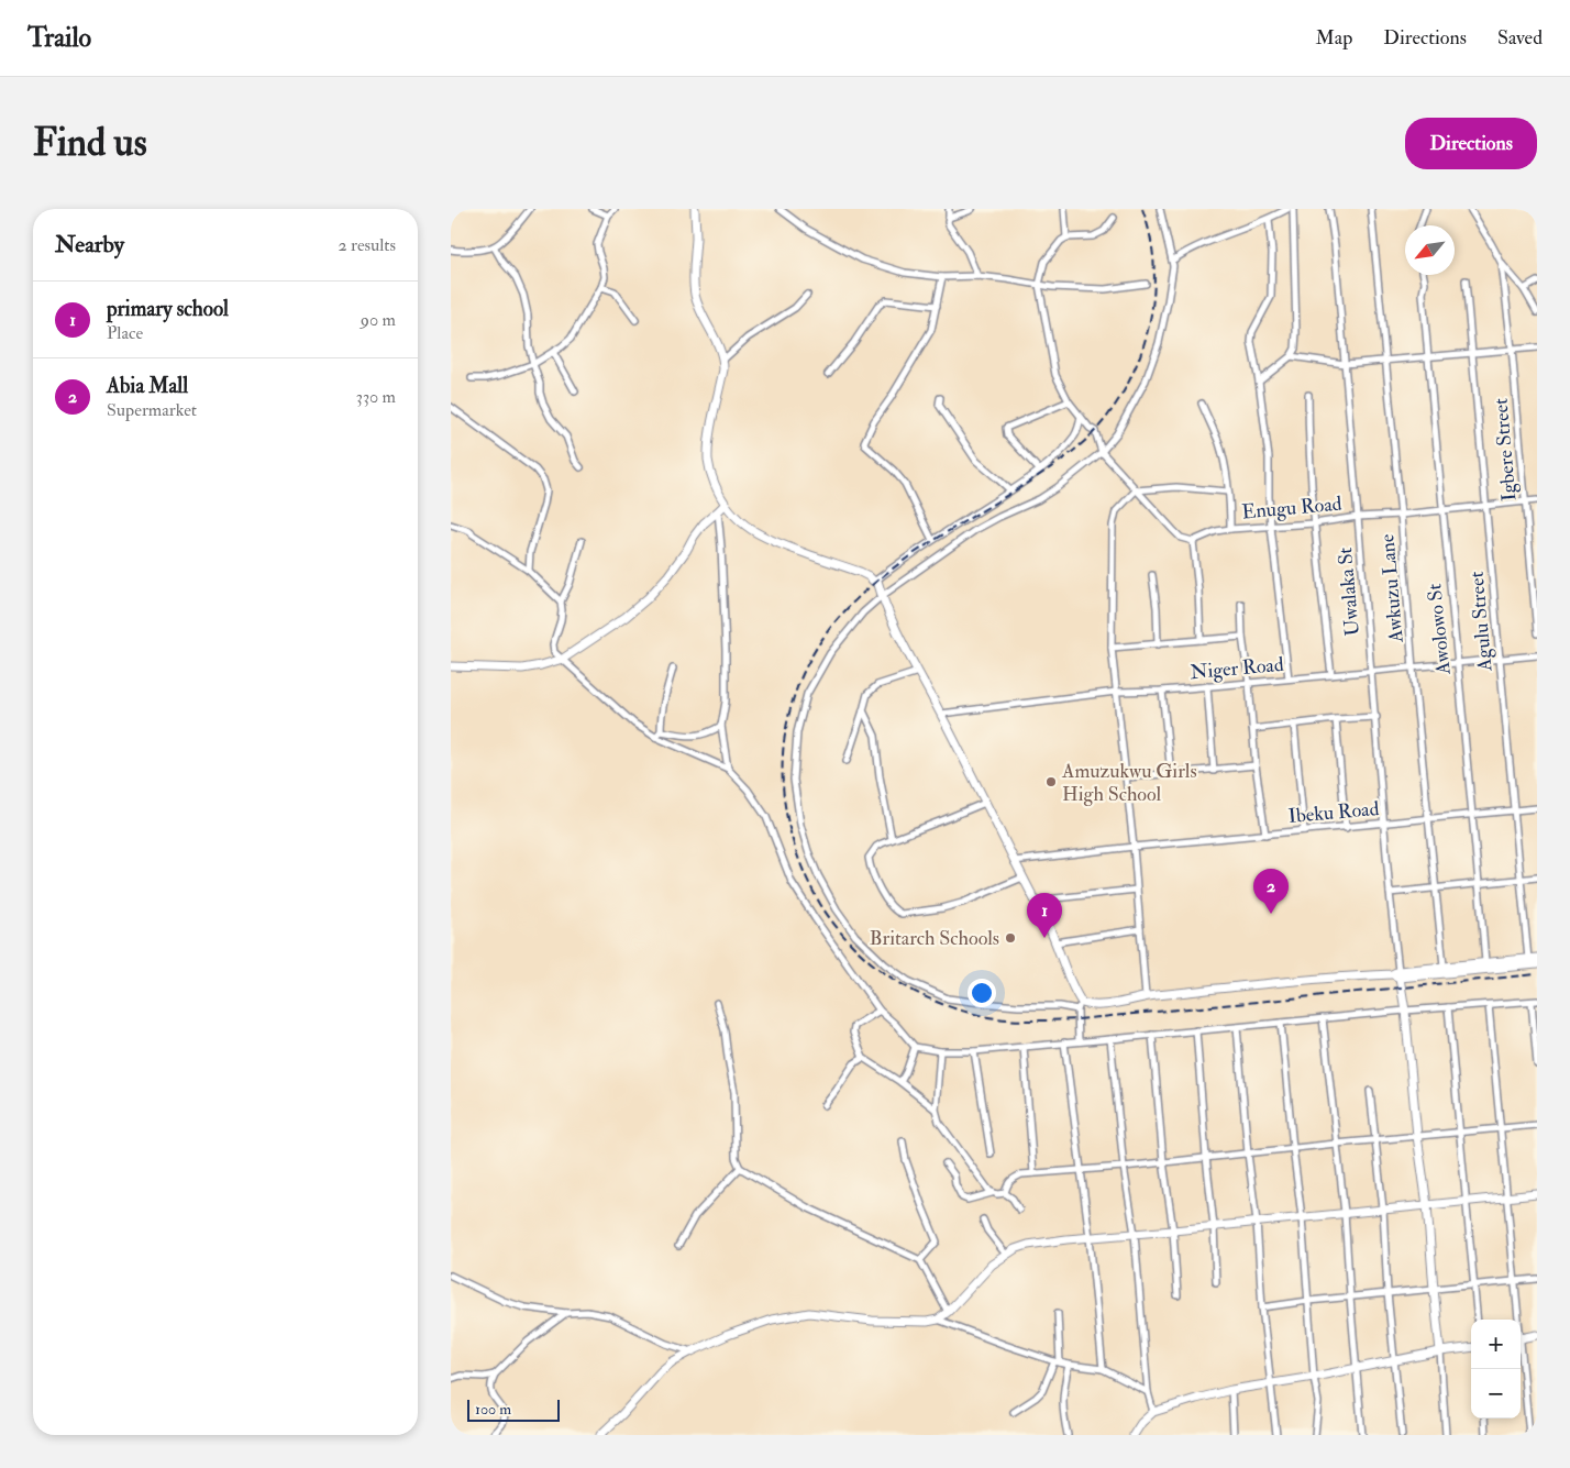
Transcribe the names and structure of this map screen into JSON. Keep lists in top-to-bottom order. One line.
{"streets":{"street":["Igbere Street","Enugu Road","Awkuzu Lane","Uwalaka St","Agulu Street","Awolowo St","Niger Road","Ibeku Road"]},"crossings":[["Igbere Street","Enugu Road"],["Enugu Road","Awkuzu Lane"],["Enugu Road","Uwalaka St"],["Enugu Road","Agulu Street"],["Enugu Road","Awolowo St"],["Awkuzu Lane","Niger Road"],["Awkuzu Lane","Ibeku Road"],["Uwalaka St","Niger Road"],["Uwalaka St","Ibeku Road"],["Agulu Street","Niger Road"],["Agulu Street","Ibeku Road"],["Awolowo St","Niger Road"],["Awolowo St","Ibeku Road"]],"places":["Amuzukwu Girls High School","Britarch Schools"],"scale_bar":"100 m","north":"bottom left","page":{"header":"Trailo","nav":["Map","Directions","Saved"],"buttons":"Directions","title":"Find us","heading":["Nearby","2 results"],"list":[{"mark":"1","name":"primary school","note":"Place","value":"90 m"},{"mark":"2","name":"Abia Mall","note":"Supermarket","value":"330 m"}],"pins":["2","1"],"map_buttons":["+","−"],"scale":"100 m"}}
